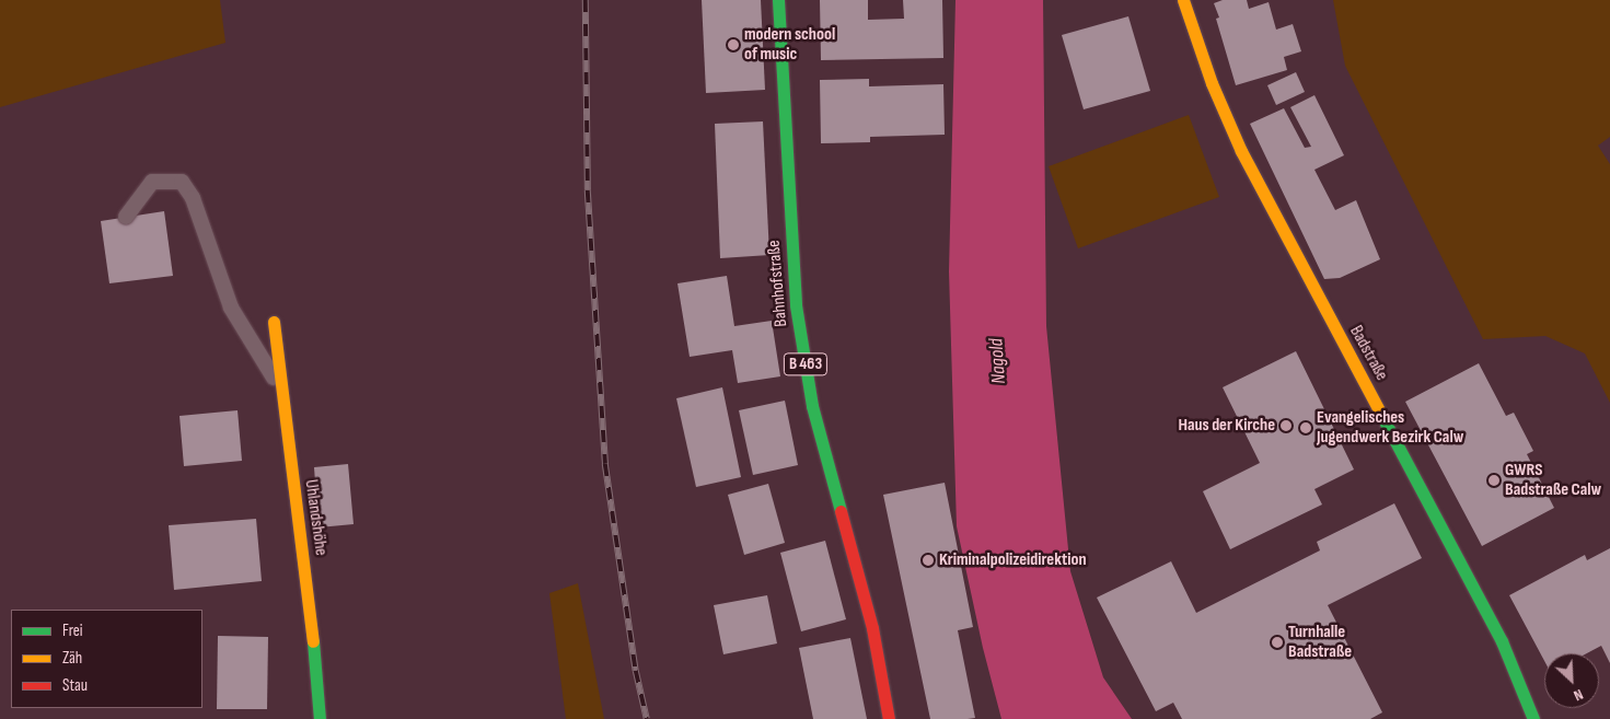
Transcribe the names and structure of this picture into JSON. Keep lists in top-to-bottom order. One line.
{"streets":{"street":["Bahnhofstraße","Badstraße","B 463","Uhlandshöhe"]},"water":["Nagold"],"places":["modern school of music","Haus der Kirche","Evangelisches Jugendwerk Bezirk Calw","GWRS Badstraße Calw","Kriminalpolizeidirektion","Turnhalle Badstraße"],"legend":["Frei","Zäh","Stau"],"north":"bottom right"}
